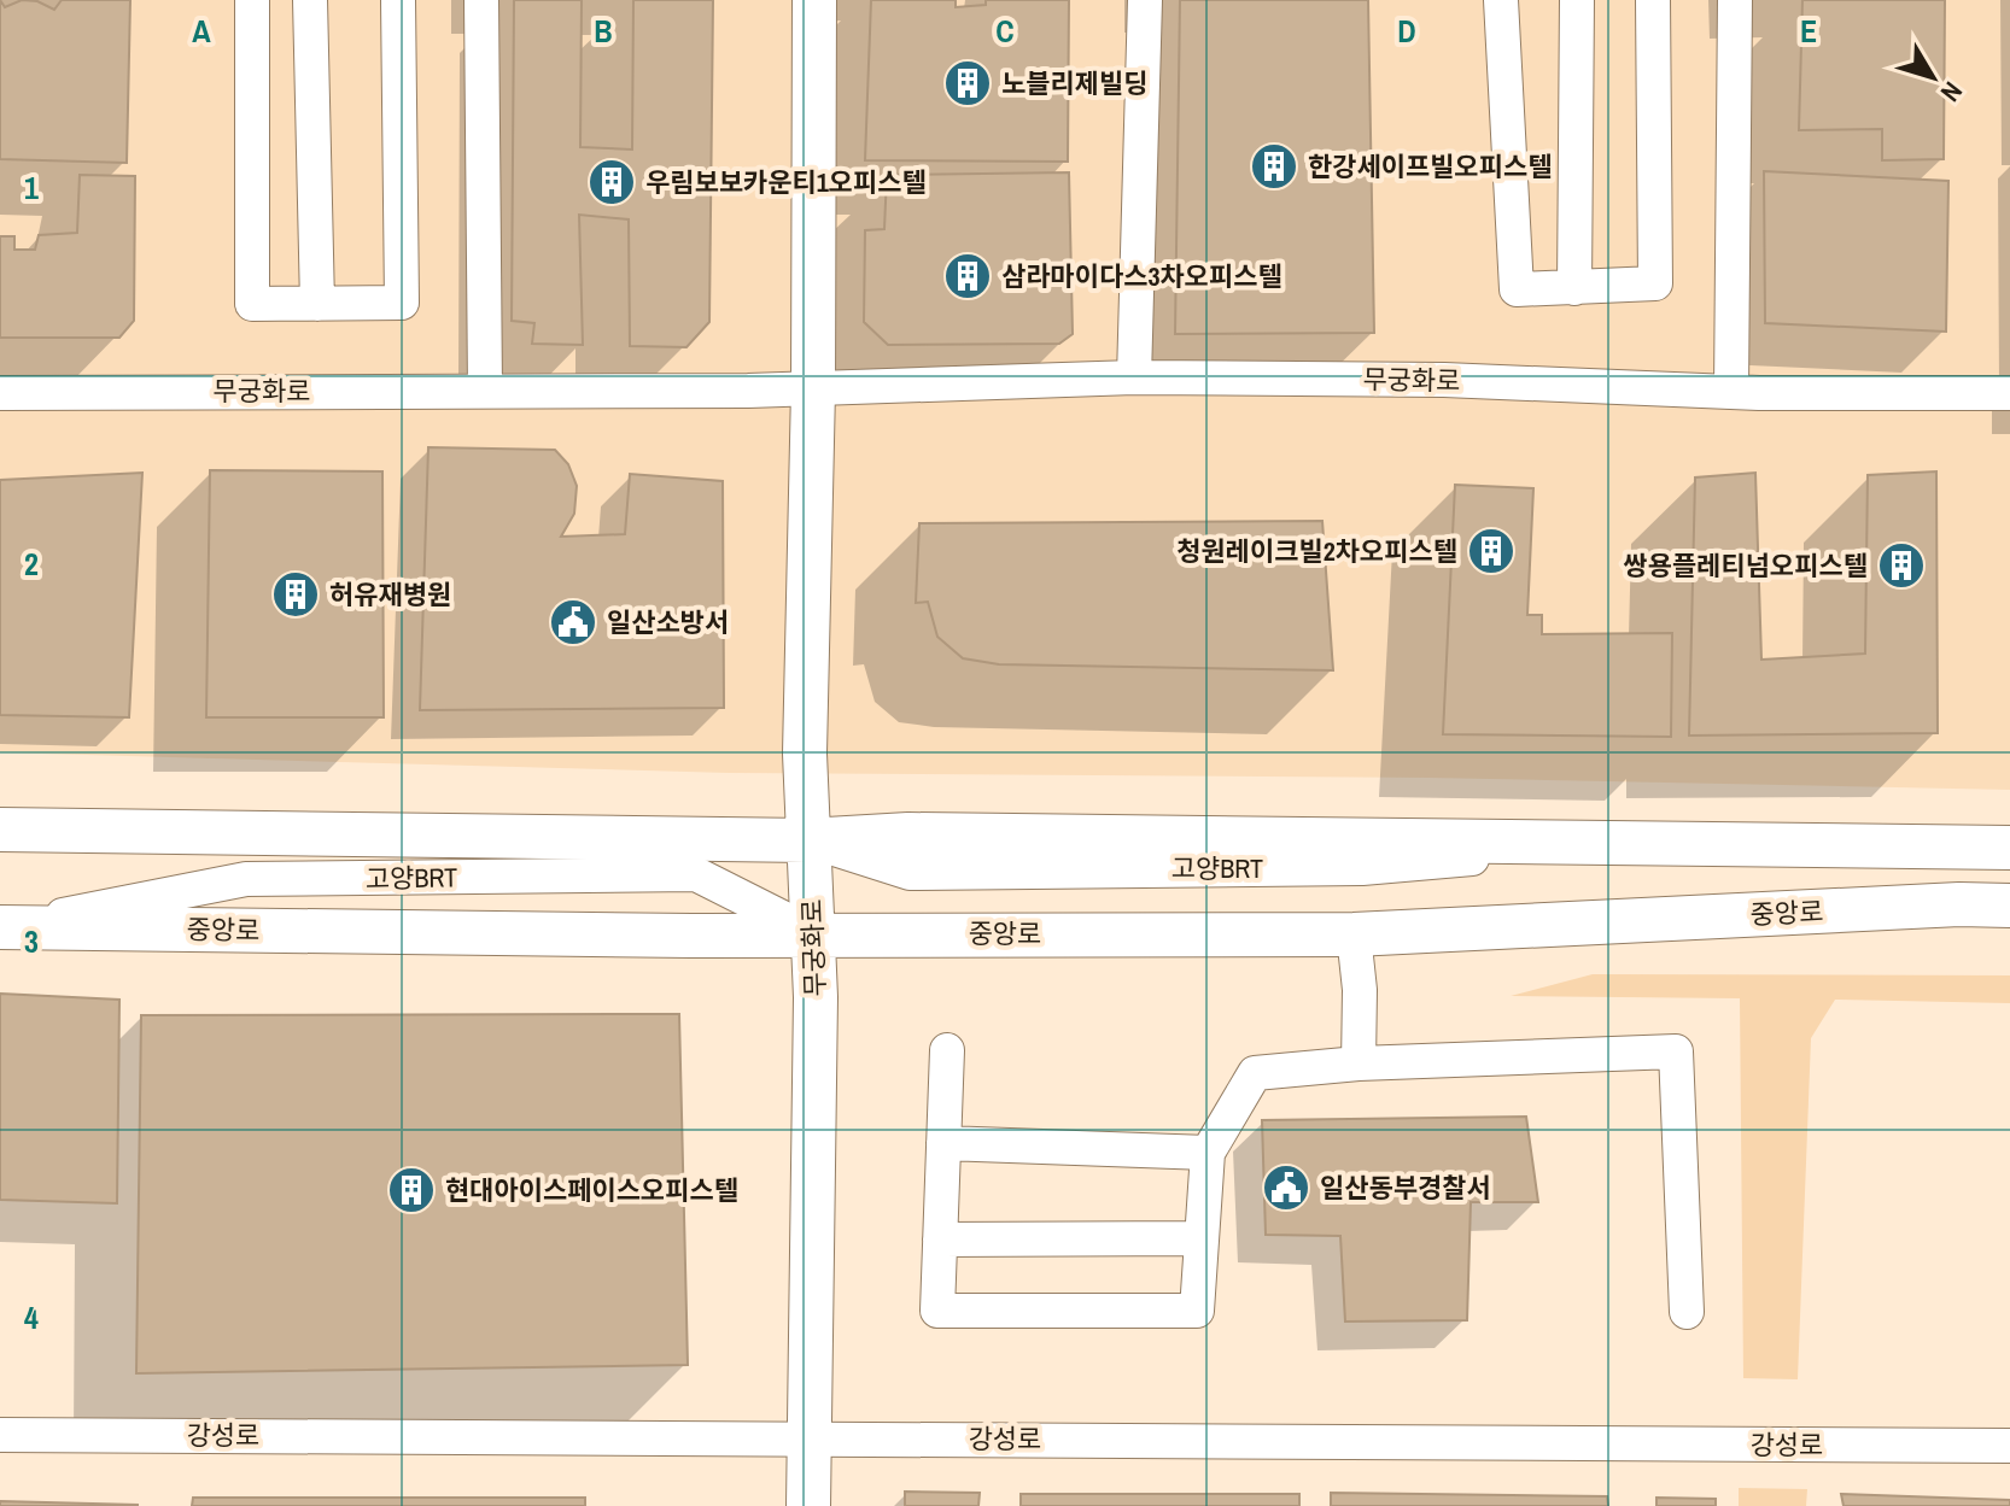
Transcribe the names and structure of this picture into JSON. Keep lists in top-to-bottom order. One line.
{"streets":{"main road":["무궁화로","중앙로"],"street":["고양BRT","강성로"]},"crossings":[["무궁화로","고양BRT"],["무궁화로","중앙로"],["무궁화로","강성로"],["고양BRT","중앙로"]],"places":{"building":["노블리제빌딩","한강세이프빌오피스텔","우림보보카운티1오피스텔","삼라마이다스3차오피스텔","청원레이크빌2차오피스텔","쌍용플레티넘오피스텔","허유재병원","현대아이스페이스오피스텔"],"public building":["일산소방서","일산동부경찰서"]},"north":"bottom right","grid":{"columns":["A","B","C","D","E"],"rows":["1","2","3","4"]}}
